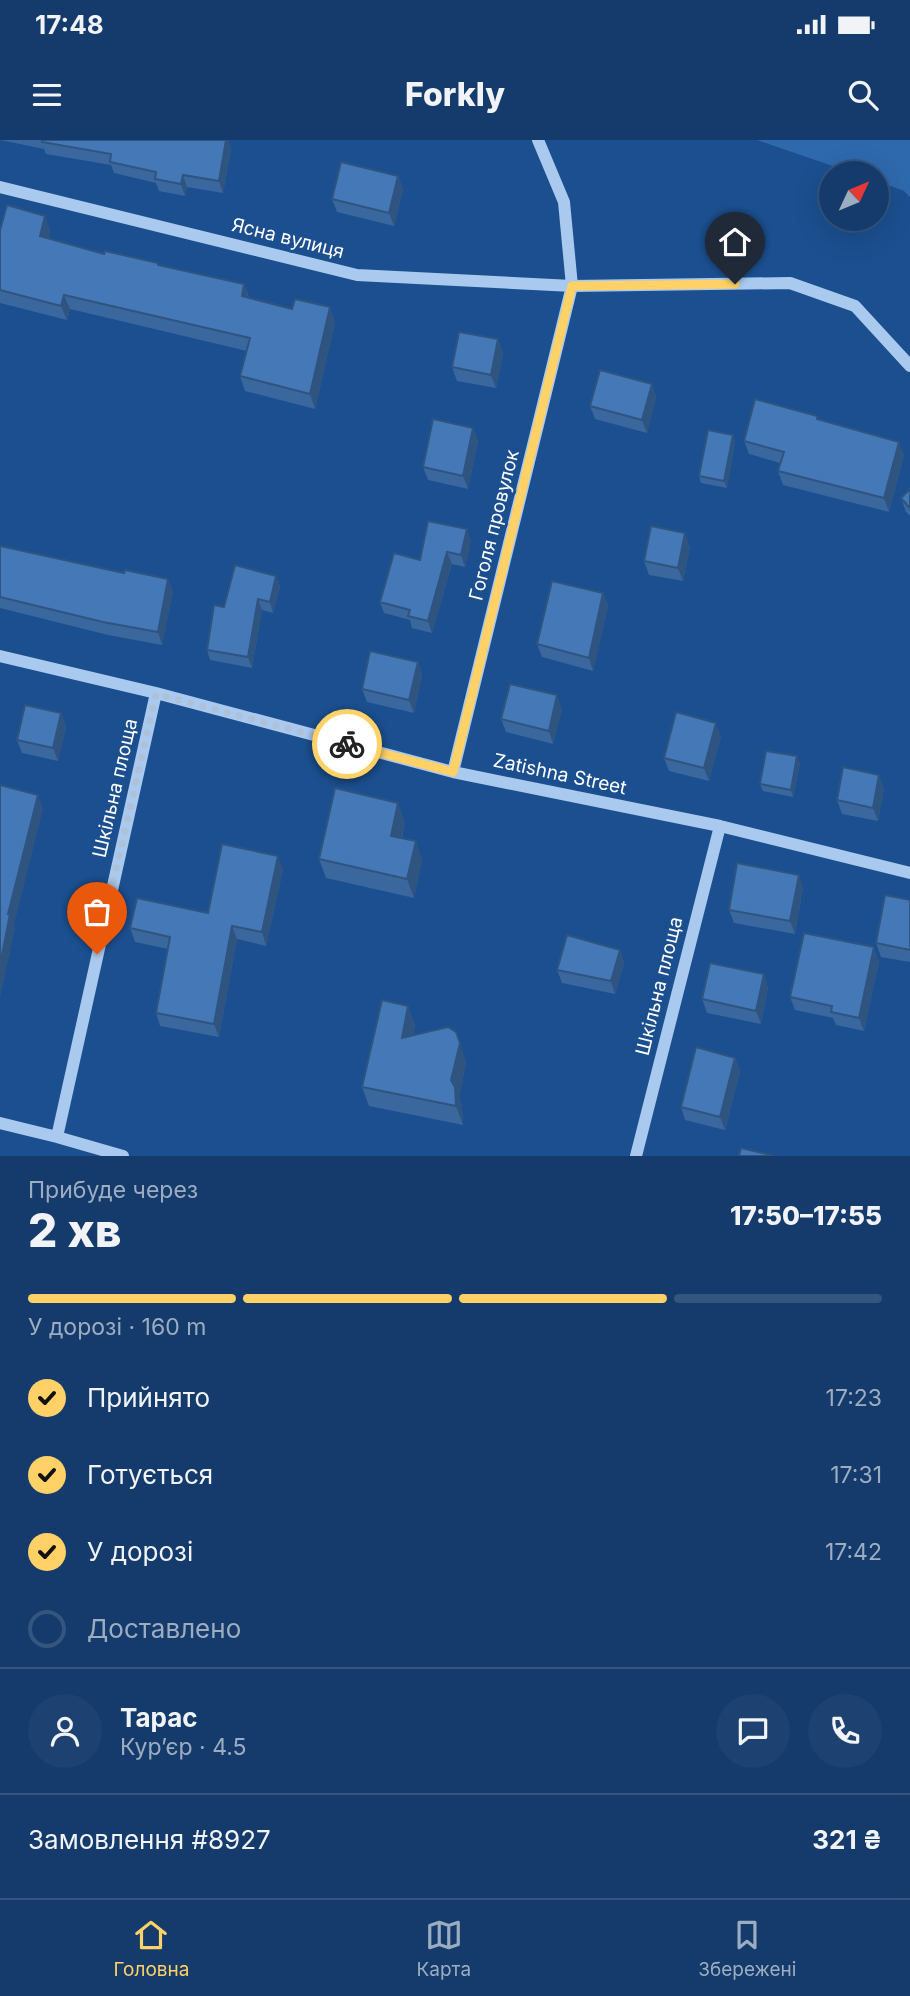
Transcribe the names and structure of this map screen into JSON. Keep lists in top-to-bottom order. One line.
{"streets":{"street":["Ясна вулиця","Гоголя провулок","Zatishna Street","Шкільна площа"]},"crossings":[["Ясна вулиця","Гоголя провулок"],["Гоголя провулок","Zatishna Street"],["Zatishna Street","Шкільна площа"]],"north":"top right","page":{"status":"17:48","header":"Forkly","heading":["2 хв","Прибуде через","17:50–17:55"],"panel":["Тарас","Кур’єр · 4.5","Замовлення #8927","321 ₴"],"bar":"У дорозі · 160 m","list":[["Прийнято","17:23"],["Готується","17:31"],["У дорозі","17:42"],"Доставлено"],"tabs":["Головна","Карта","Збережені"]}}
